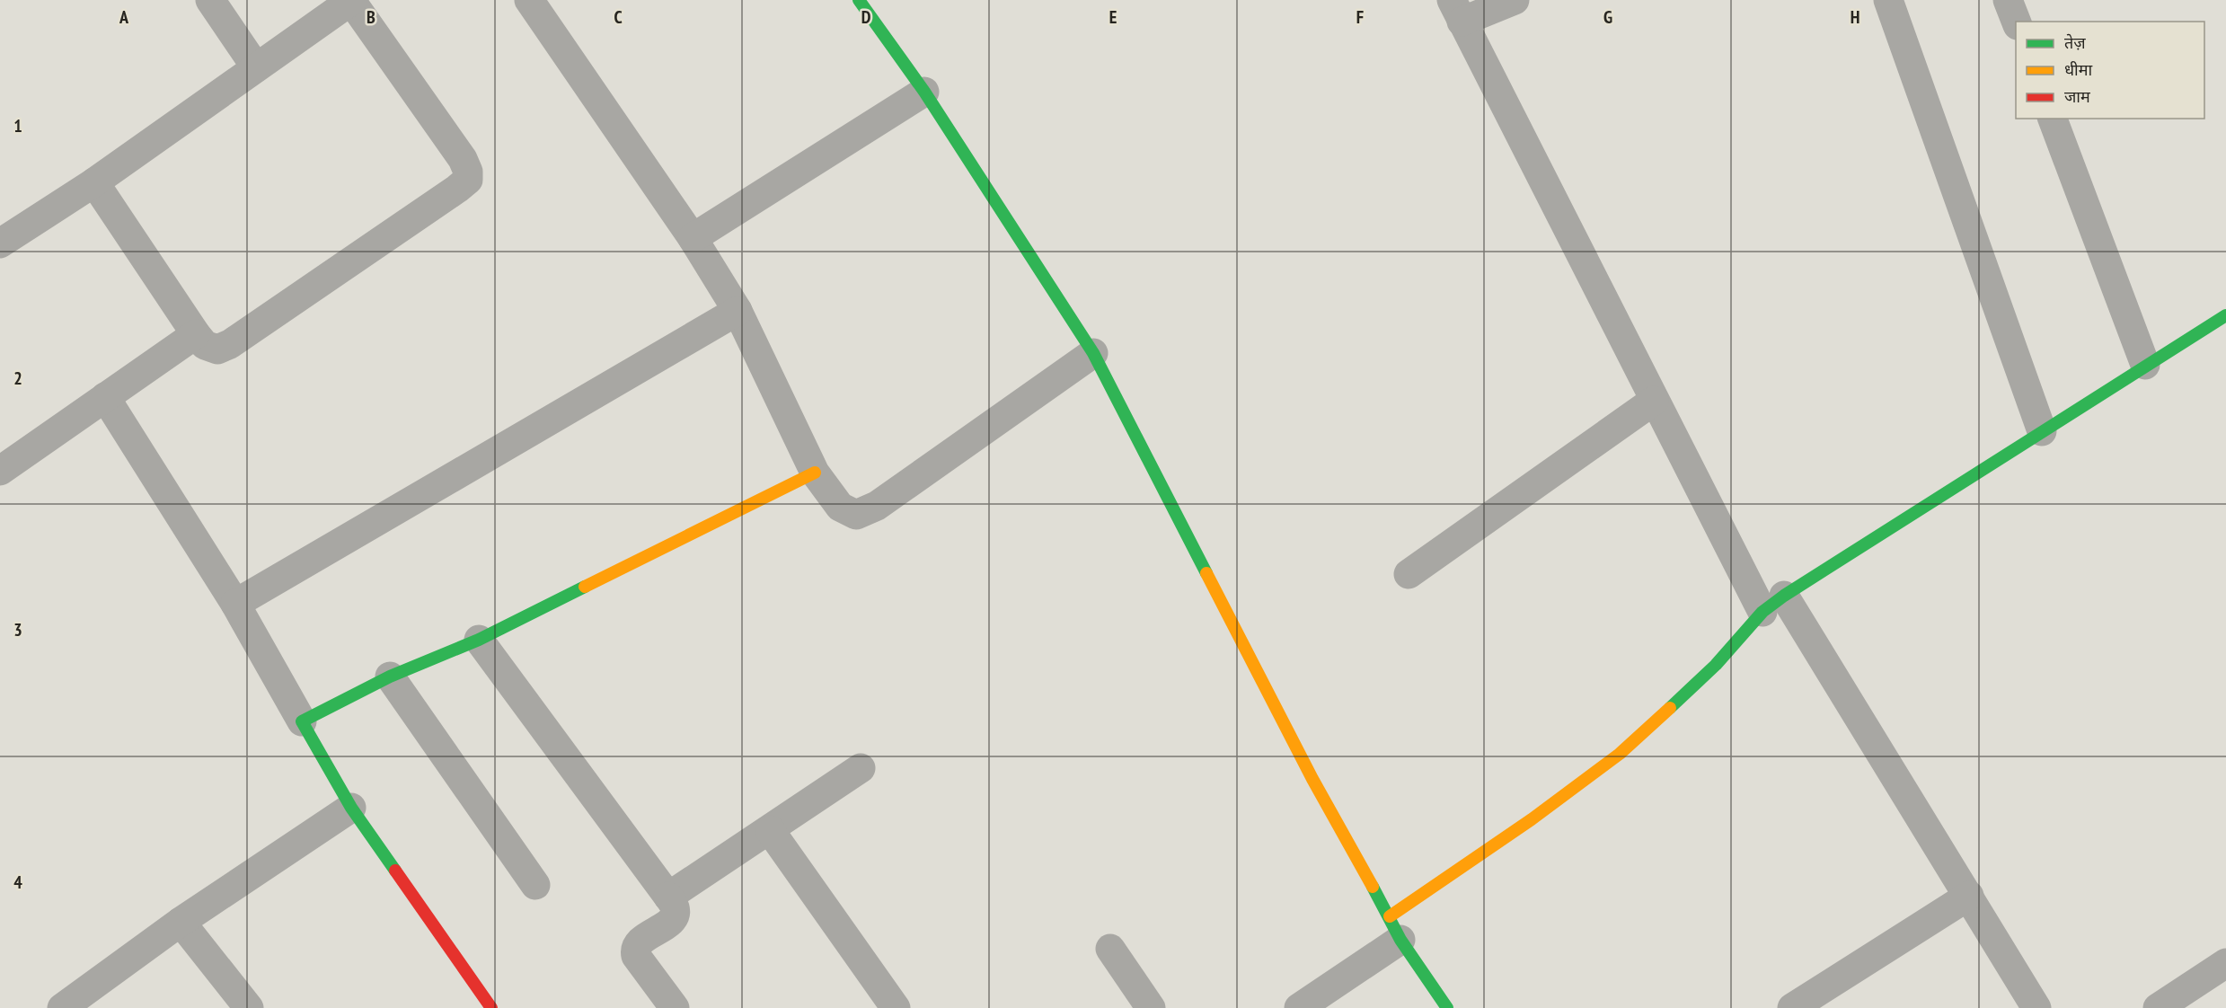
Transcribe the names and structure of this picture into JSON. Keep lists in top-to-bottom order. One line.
{"legend":["तेज़","धीमा","जाम"],"grid":{"columns":["A","B","C","D","E","F","G","H"],"rows":["1","2","3","4"]}}
